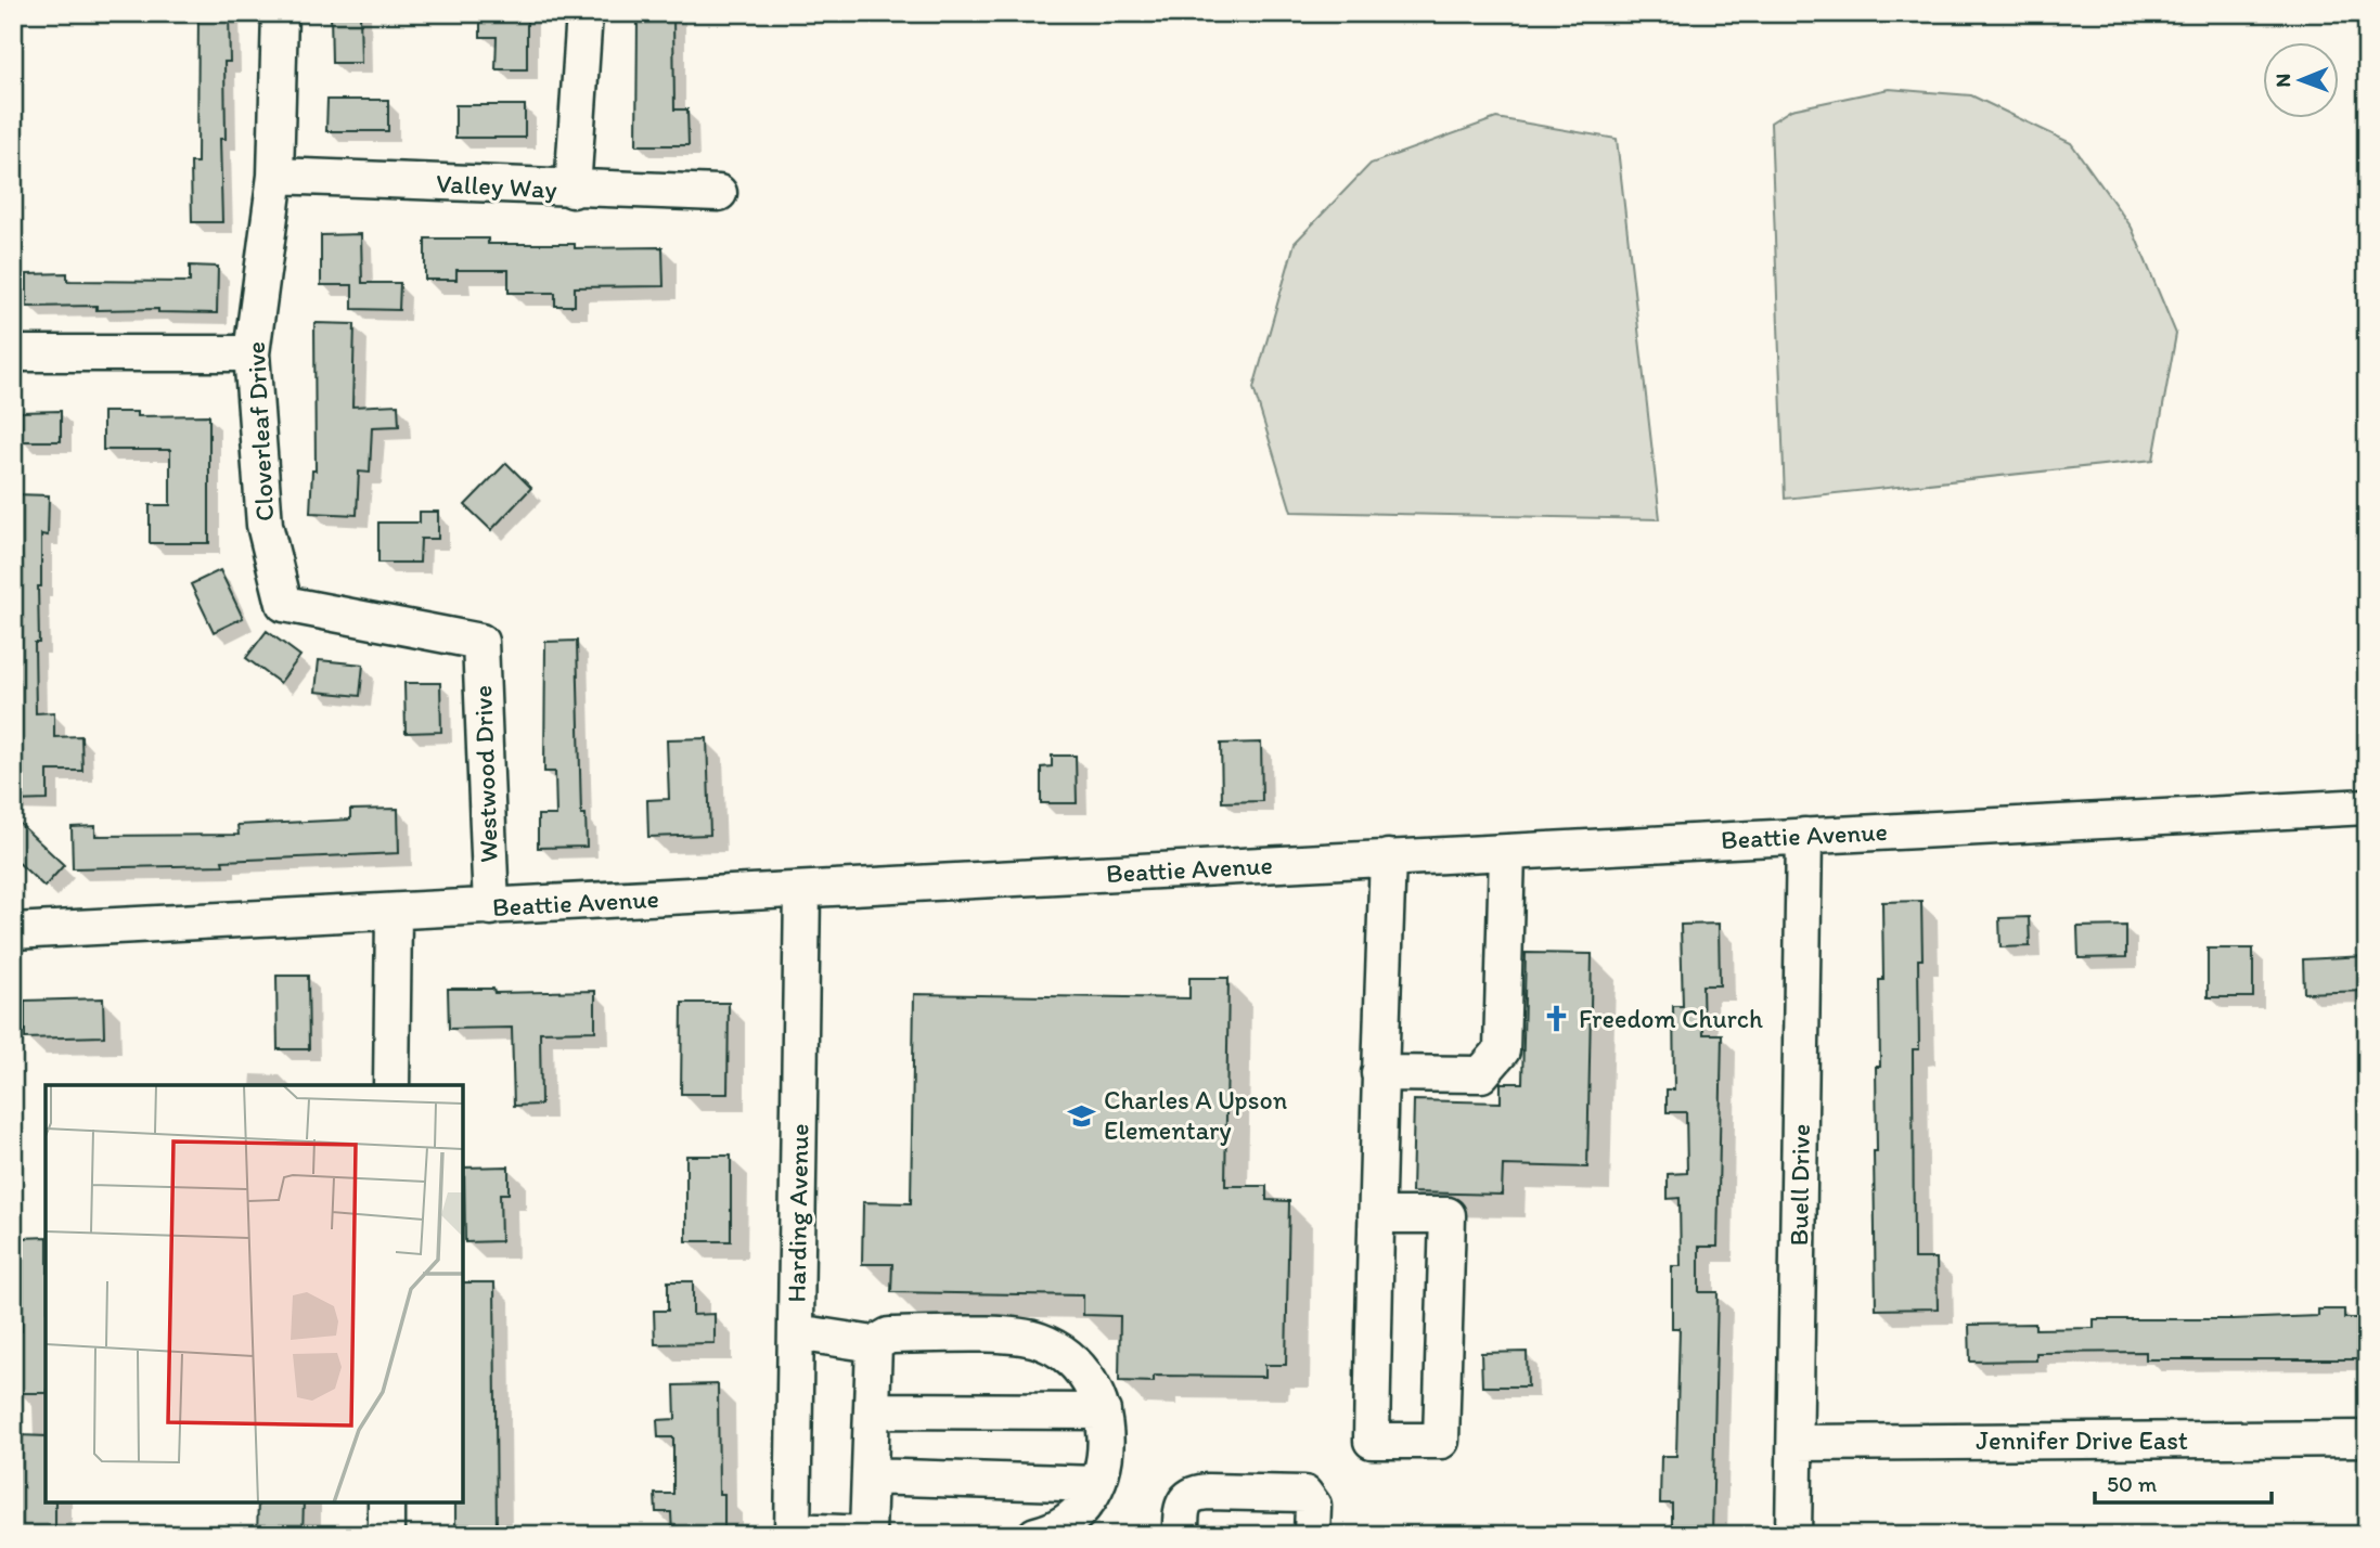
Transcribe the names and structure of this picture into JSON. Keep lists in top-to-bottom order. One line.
{"streets":{"street":["Valley Way","Cloverleaf Drive","Westwood Drive","Beattie Avenue","Buell Drive","Harding Avenue","Jennifer Drive East"]},"crossings":[["Valley Way","Cloverleaf Drive"],["Cloverleaf Drive","Westwood Drive"],["Westwood Drive","Beattie Avenue"],["Beattie Avenue","Buell Drive"],["Beattie Avenue","Harding Avenue"],["Buell Drive","Jennifer Drive East"]],"places":{"church":["Freedom Church"],"school or university":["Charles A Upson Elementary"]},"scale_bar":"50 m","north":"left"}
